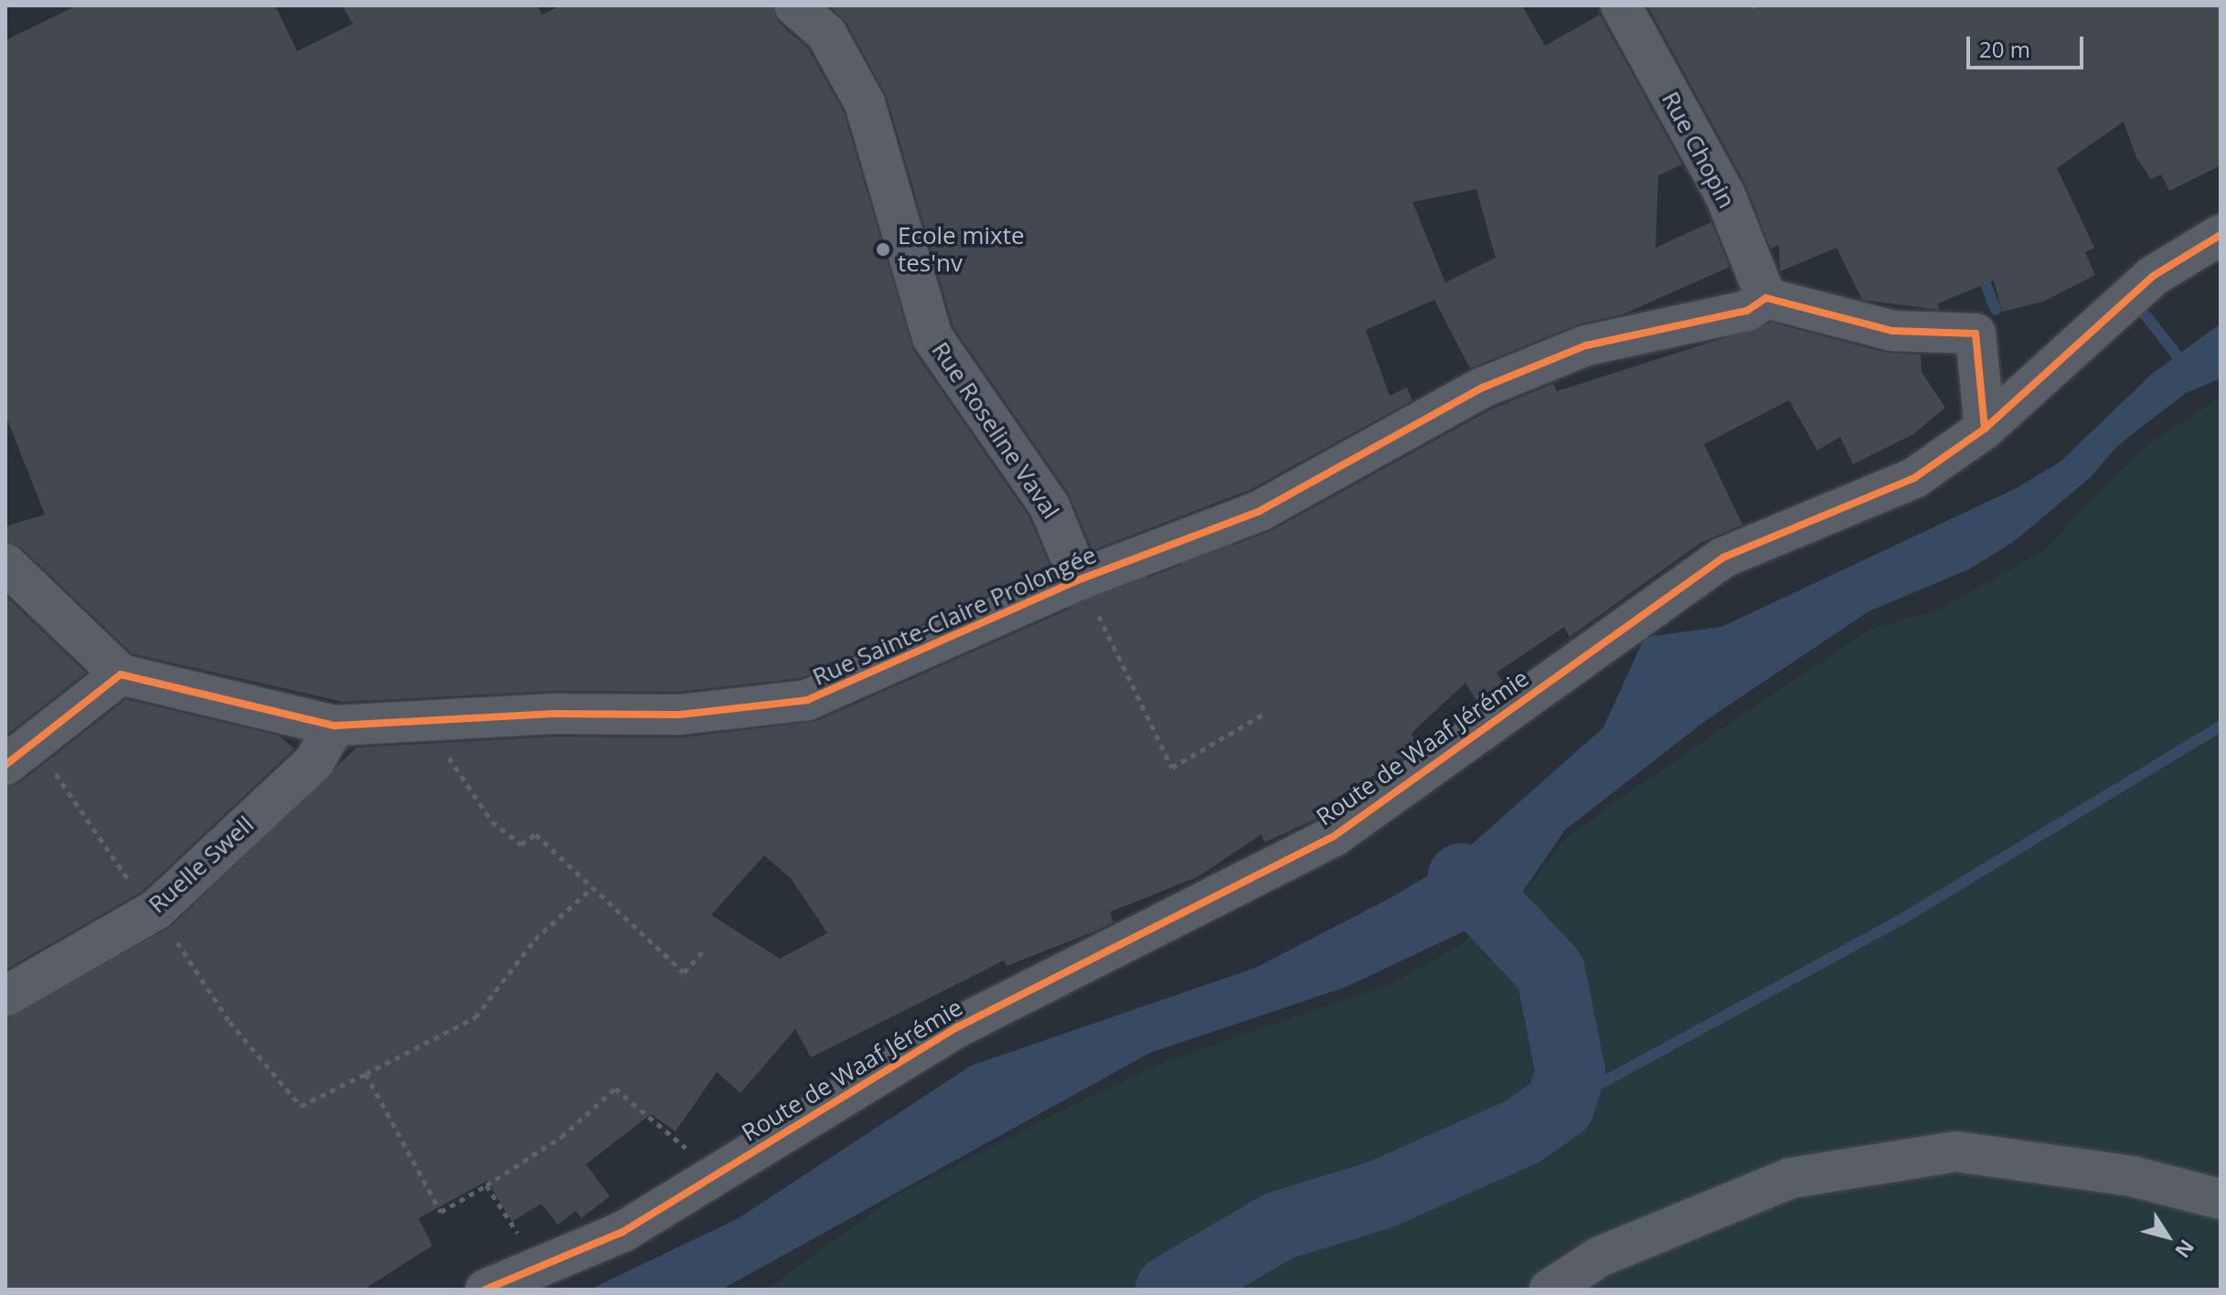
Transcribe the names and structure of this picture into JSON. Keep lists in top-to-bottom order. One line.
{"streets":{"street":["Rue Chopin","Rue Roseline Vaval","Rue Sainte-Claire Prolongée","Route de Waaf Jérémie","Ruelle Swell"]},"crossings":[["Rue Chopin","Rue Sainte-Claire Prolongée"],["Rue Roseline Vaval","Rue Sainte-Claire Prolongée"],["Rue Sainte-Claire Prolongée","Ruelle Swell"]],"places":["Ecole mixte tes'nv"],"scale_bar":"20 m","north":"bottom right"}
